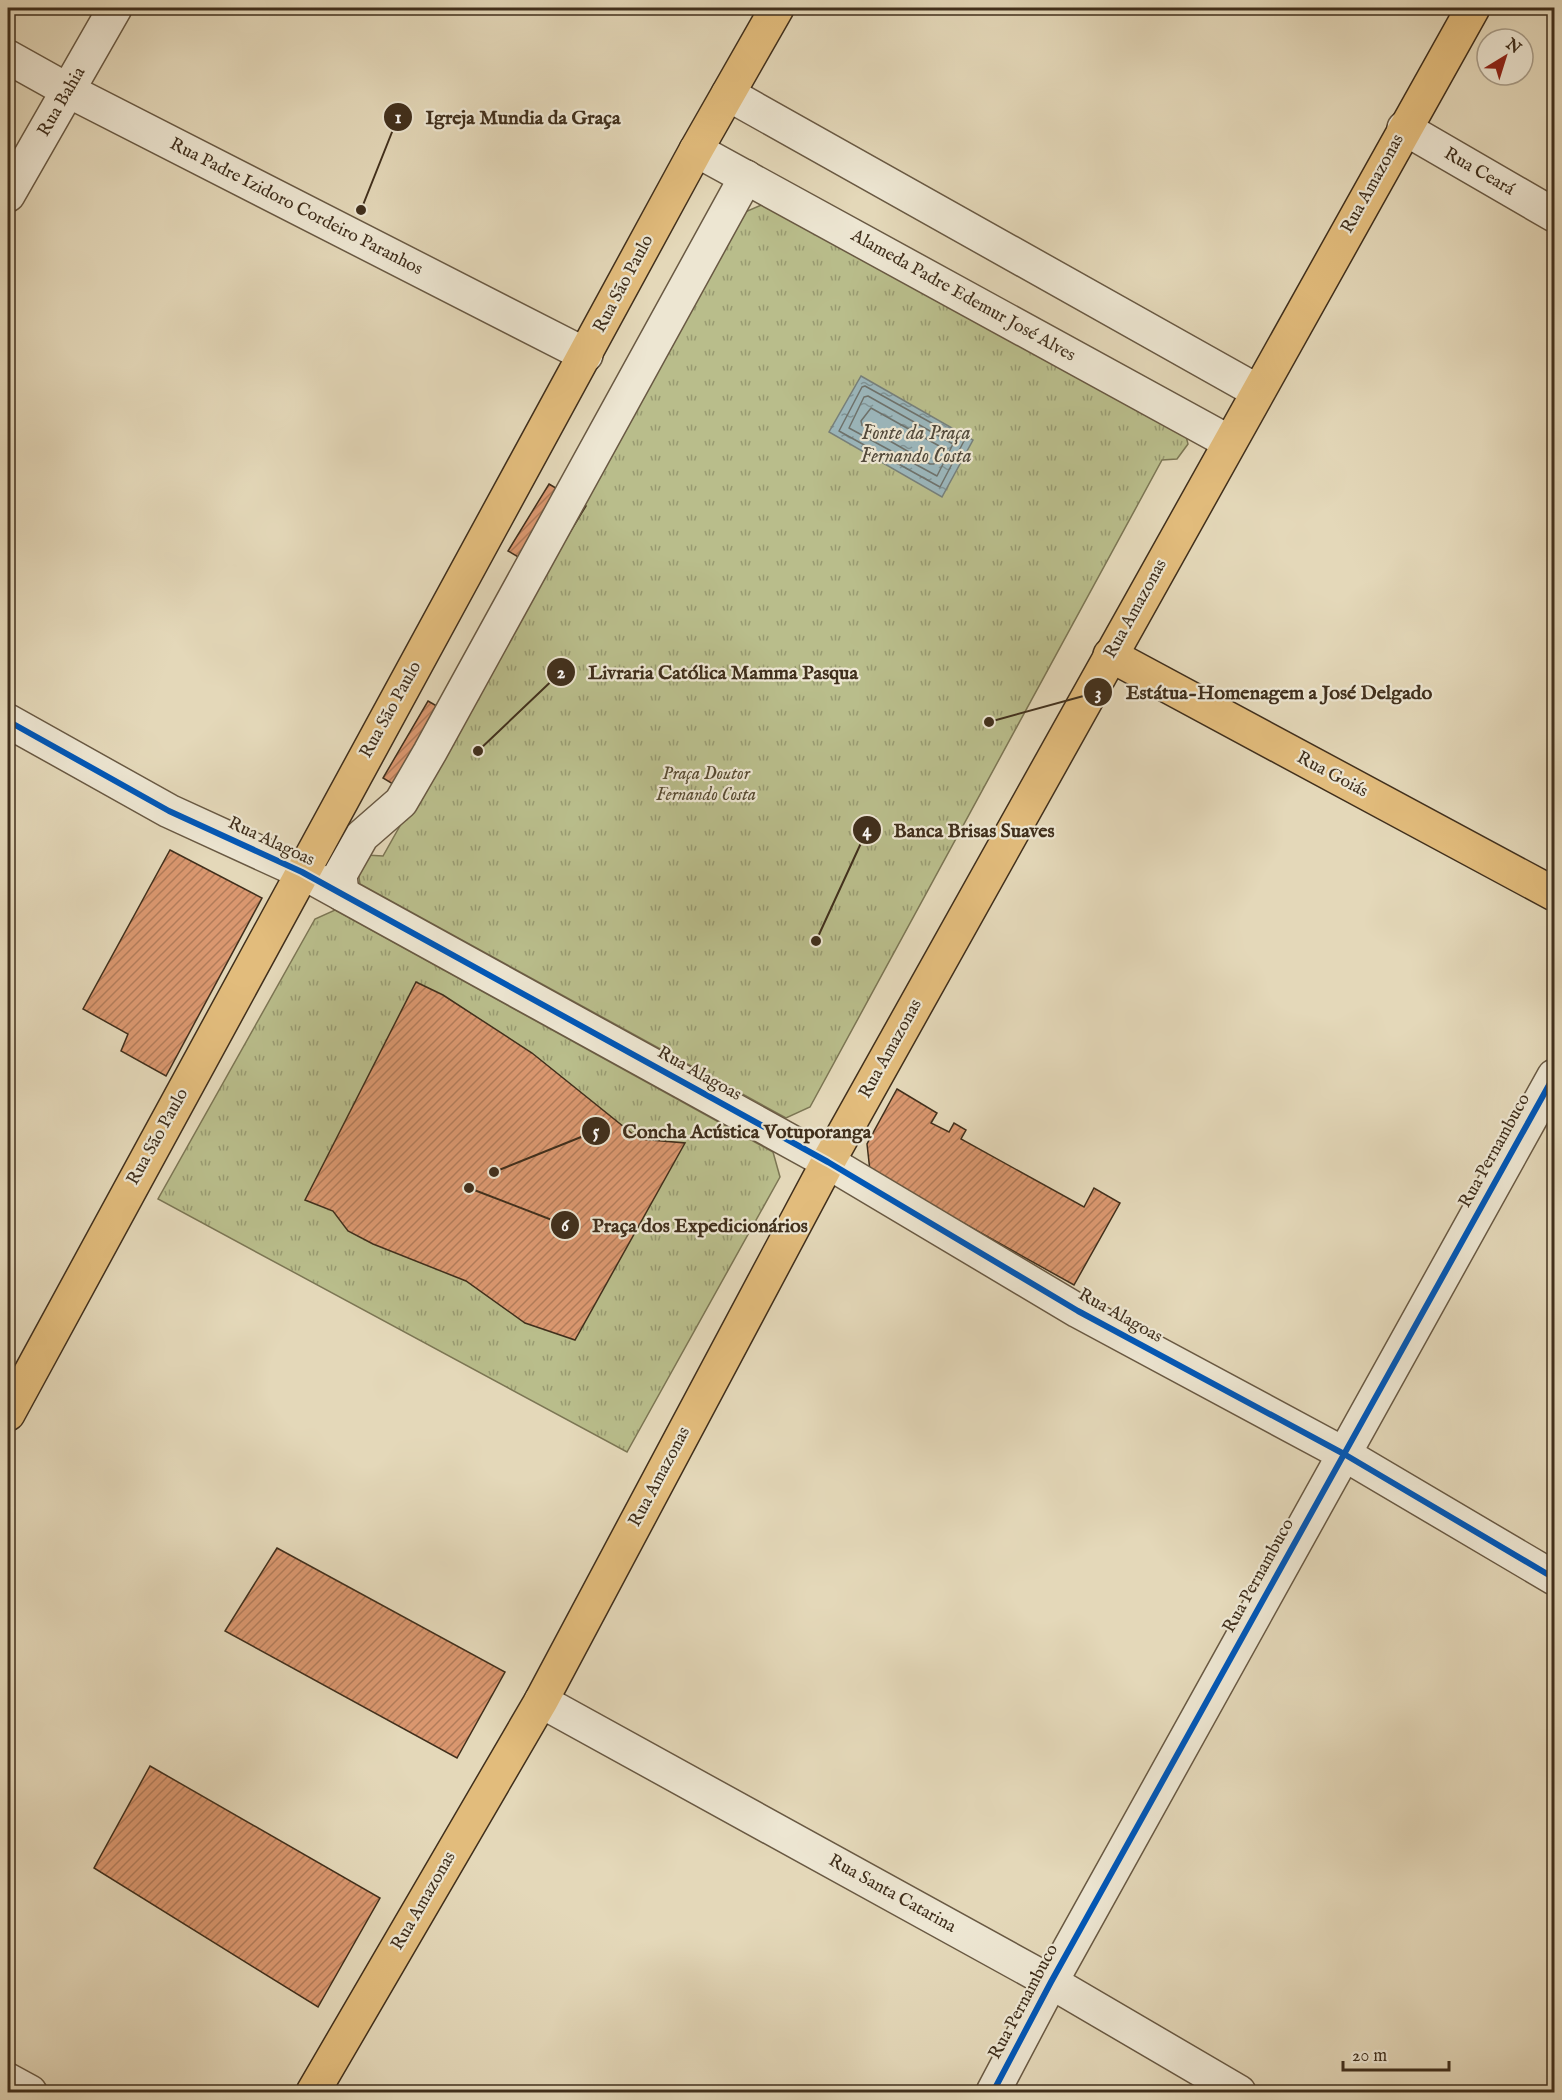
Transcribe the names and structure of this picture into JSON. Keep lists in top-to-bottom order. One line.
{"streets":{"main road":["Rua Amazonas","Rua São Paulo","Rua Goiás"],"street":["Rua Bahia","Rua Ceará","Rua Padre Izidoro Cordeiro Paranhos","Alameda Padre Edemur José Alves","Rua Alagoas","Rua Pernambuco","Rua Santa Catarina"]},"crossings":[["Rua Bahia","Rua Padre Izidoro Cordeiro Paranhos"],["Rua Ceará","Rua Amazonas"],["Rua Amazonas","Alameda Padre Edemur José Alves"],["Rua Amazonas","Rua Goiás"],["Rua Amazonas","Rua Alagoas"],["Rua Amazonas","Rua Santa Catarina"],["Rua Padre Izidoro Cordeiro Paranhos","Rua São Paulo"],["Rua São Paulo","Alameda Padre Edemur José Alves"],["Rua São Paulo","Rua Alagoas"],["Rua Alagoas","Rua Pernambuco"],["Rua Pernambuco","Rua Santa Catarina"]],"water":["Fonte da Praça Fernando Costa"],"parks":["Praça Doutor Fernando Costa"],"places":["Igreja Mundia da Graça","Estátua-Homenagem a José Delgado","Livraria Católica Mamma Pasqua","Banca Brisas Suaves","Concha Acústica Votuporanga","Praça dos Expedicionários"],"scale_bar":"20 m","north":"top right"}
